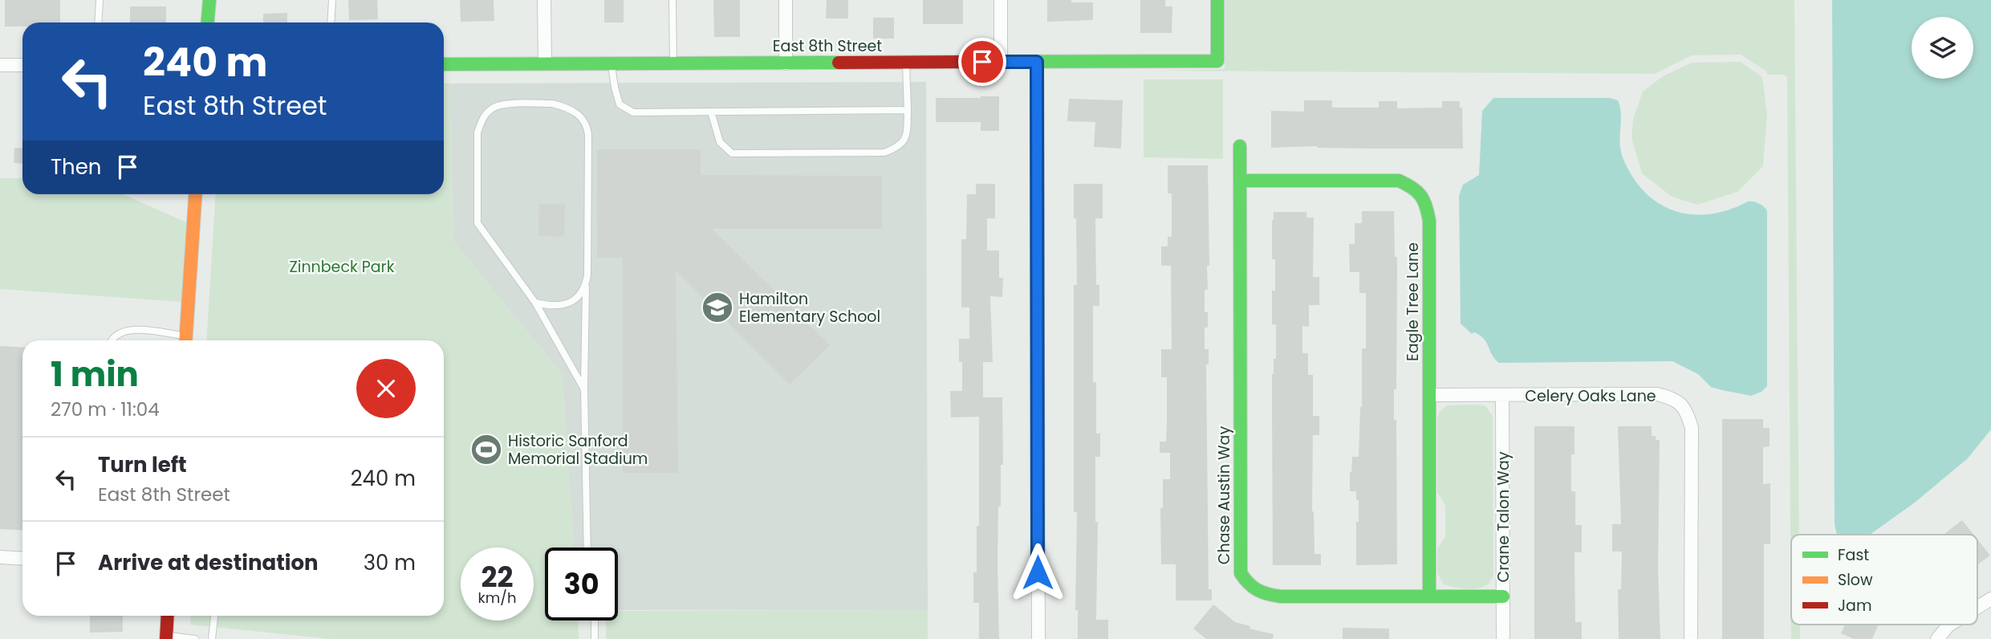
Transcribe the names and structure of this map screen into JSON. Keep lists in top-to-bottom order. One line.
{"streets":{"street":["East 8th Street","Eagle Tree Lane","Celery Oaks Lane","Chase Austin Way","Crane Talon Way"]},"crossings":[["Eagle Tree Lane","Celery Oaks Lane"],["Eagle Tree Lane","Chase Austin Way"],["Celery Oaks Lane","Crane Talon Way"],["Chase Austin Way","Crane Talon Way"]],"parks":["Zinnbeck Park"],"places":{"school or university":["Hamilton Elementary School"],"sports":["Historic Sanford Memorial Stadium"]},"legend":["Fast","Slow","Jam"],"page":{"turn":["240 m","East 8th Street"],"then":"Then","heading":["1 min","270 m · 11:04"],"list":[{"name":"Turn left","note":"East 8th Street","value":"240 m"},{"name":"Arrive at destination","value":"30 m"}],"speed":"22 km/h","limit":"30"}}
